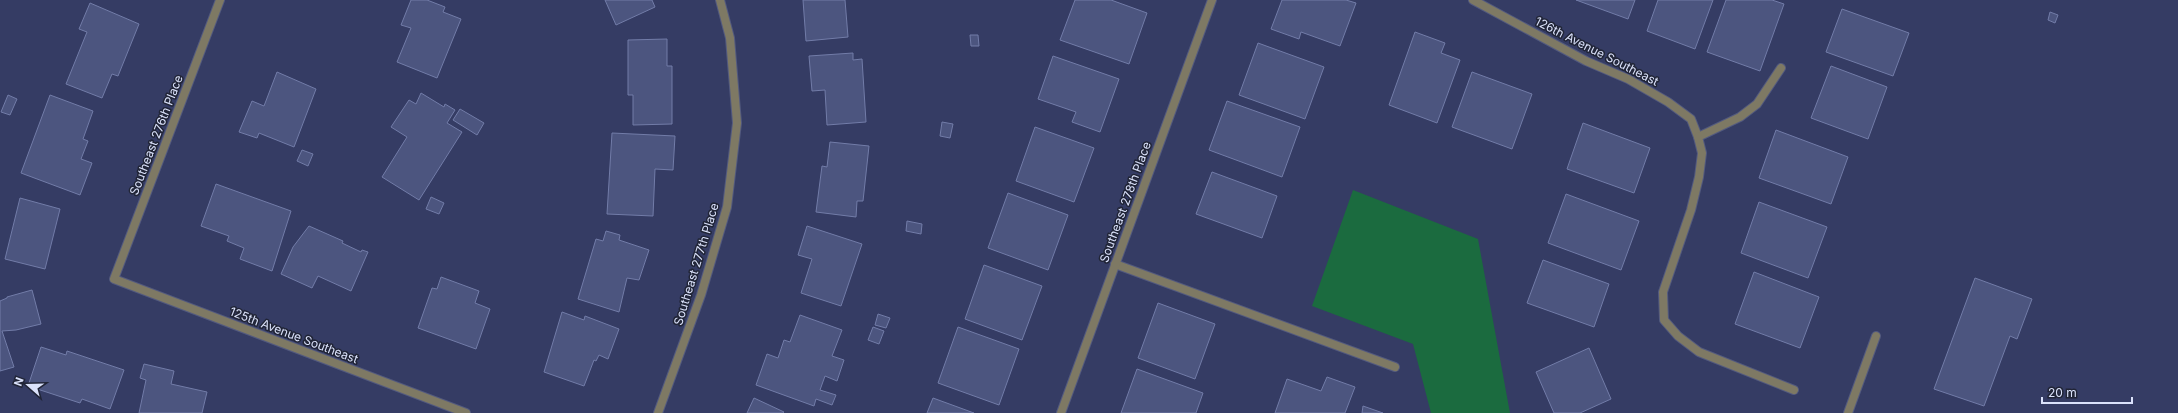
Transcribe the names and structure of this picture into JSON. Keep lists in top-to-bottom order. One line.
{"streets":{"street":["126th Avenue Southeast","Southeast 276th Place","Southeast 278th Place","Southeast 277th Place","125th Avenue Southeast"]},"crossings":[["Southeast 276th Place","125th Avenue Southeast"]],"scale_bar":"20 m","north":"left"}
